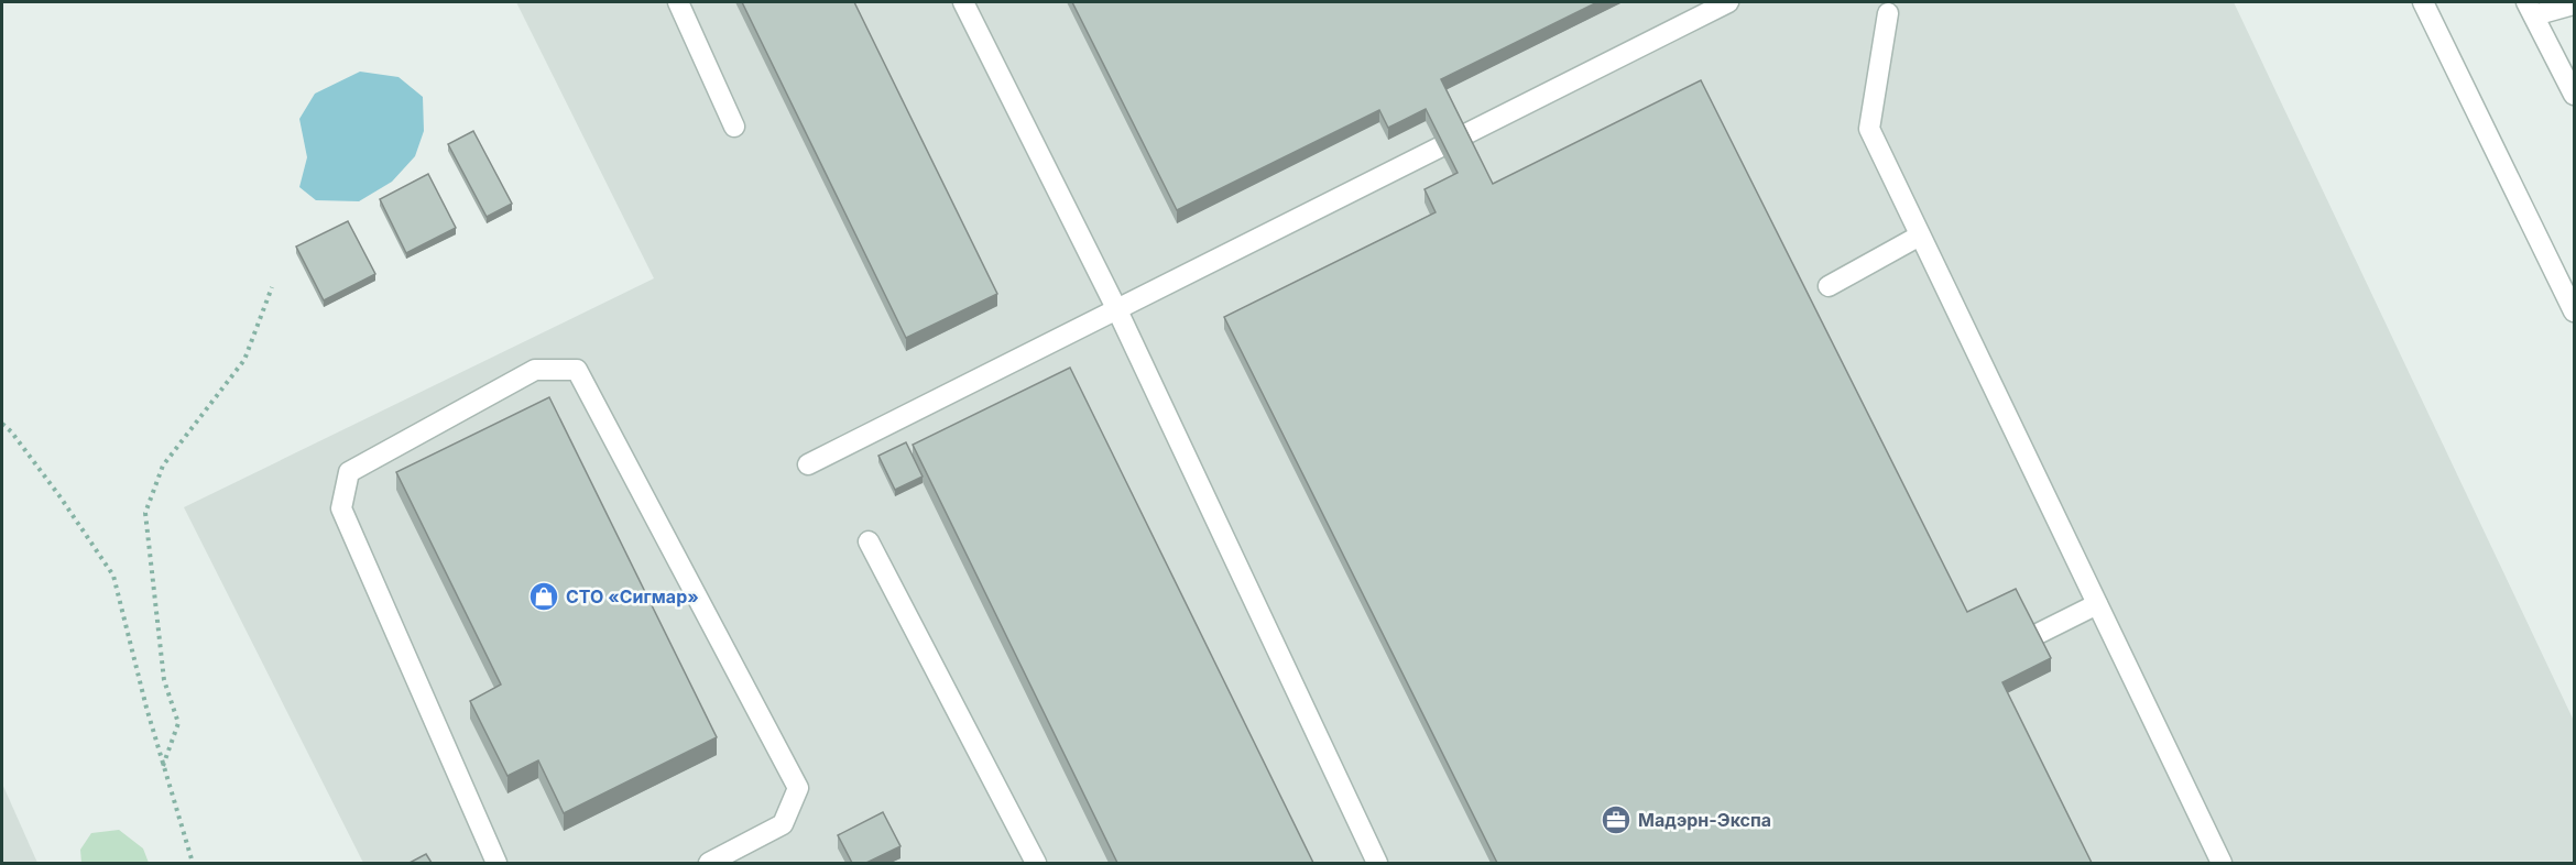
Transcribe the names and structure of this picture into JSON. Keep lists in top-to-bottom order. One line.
{"places":{"shop":["СТО «Сигмар»"],"office":["Мадэрн-Экспа"]}}
